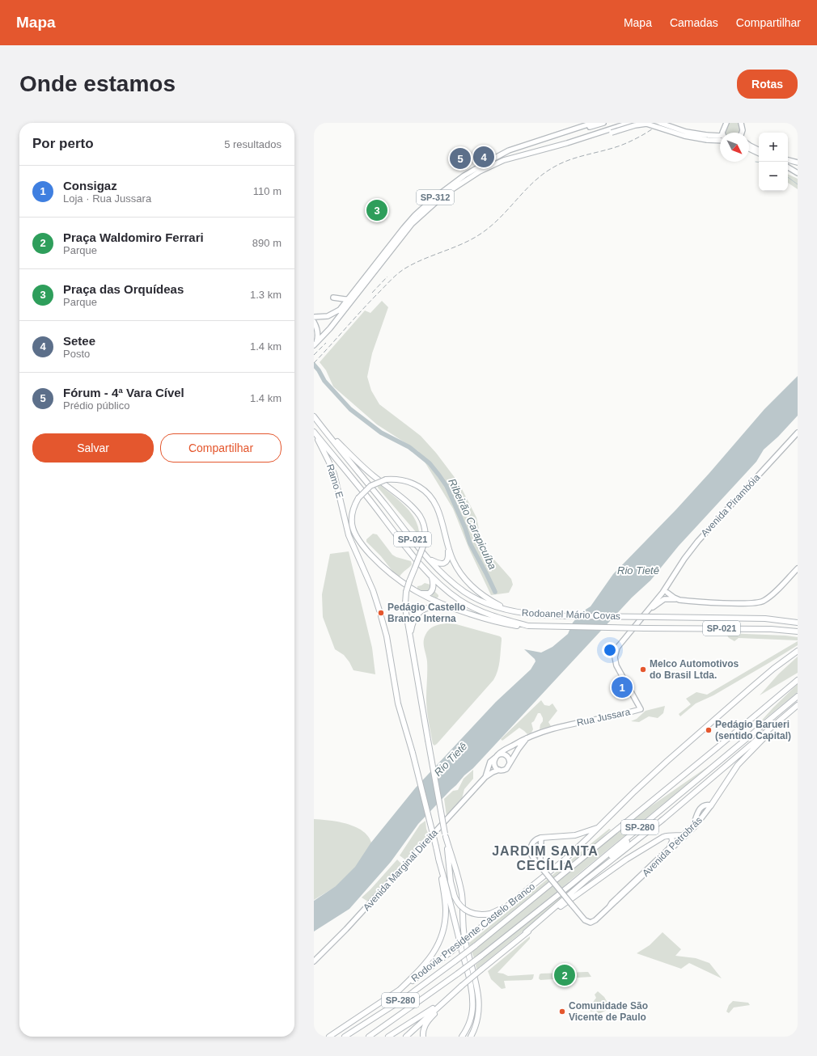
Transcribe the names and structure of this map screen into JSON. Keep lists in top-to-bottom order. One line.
{"streets":{"highway":["Ramo E","SP-021","Rodoanel Mário Covas","SP-280","Rodovia Presidente Castelo Branco"],"main road":["SP-312","Avenida Pirambóia","Rua Jussara","Avenida Petrobrás","Avenida Marginal Direita"]},"crossings":[["Ramo E","Rodoanel Mário Covas"],["Avenida Pirambóia","Rua Jussara"],["Rua Jussara","Avenida Marginal Direita"]],"districts":["JARDIM SANTA CECÍLIA"],"water":["Ribeirão Carapicuíba","Rio Tietê"],"places":["Pedágio Castello Branco Interna","Melco Automotivos do Brasil Ltda.","Pedágio Barueri (sentido Capital)","Comunidade São Vicente de Paulo"],"north":"bottom right","page":{"header":"Mapa","nav":["Mapa","Camadas","Compartilhar"],"buttons":["Rotas",["Salvar","Compartilhar"]],"title":"Onde estamos","heading":["Por perto","5 resultados"],"map_buttons":["+","−"],"pins":["4","5","3","1","2"],"list":[{"mark":"1","name":"Consigaz","note":"Loja · Rua Jussara","value":"110 m"},{"mark":"2","name":"Praça Waldomiro Ferrari","note":"Parque","value":"890 m"},{"mark":"3","name":"Praça das Orquídeas","note":"Parque","value":"1.3 km"},{"mark":"4","name":"Setee","note":"Posto","value":"1.4 km"},{"mark":"5","name":"Fórum - 4ª Vara Cível","note":"Prédio público","value":"1.4 km"}]}}
